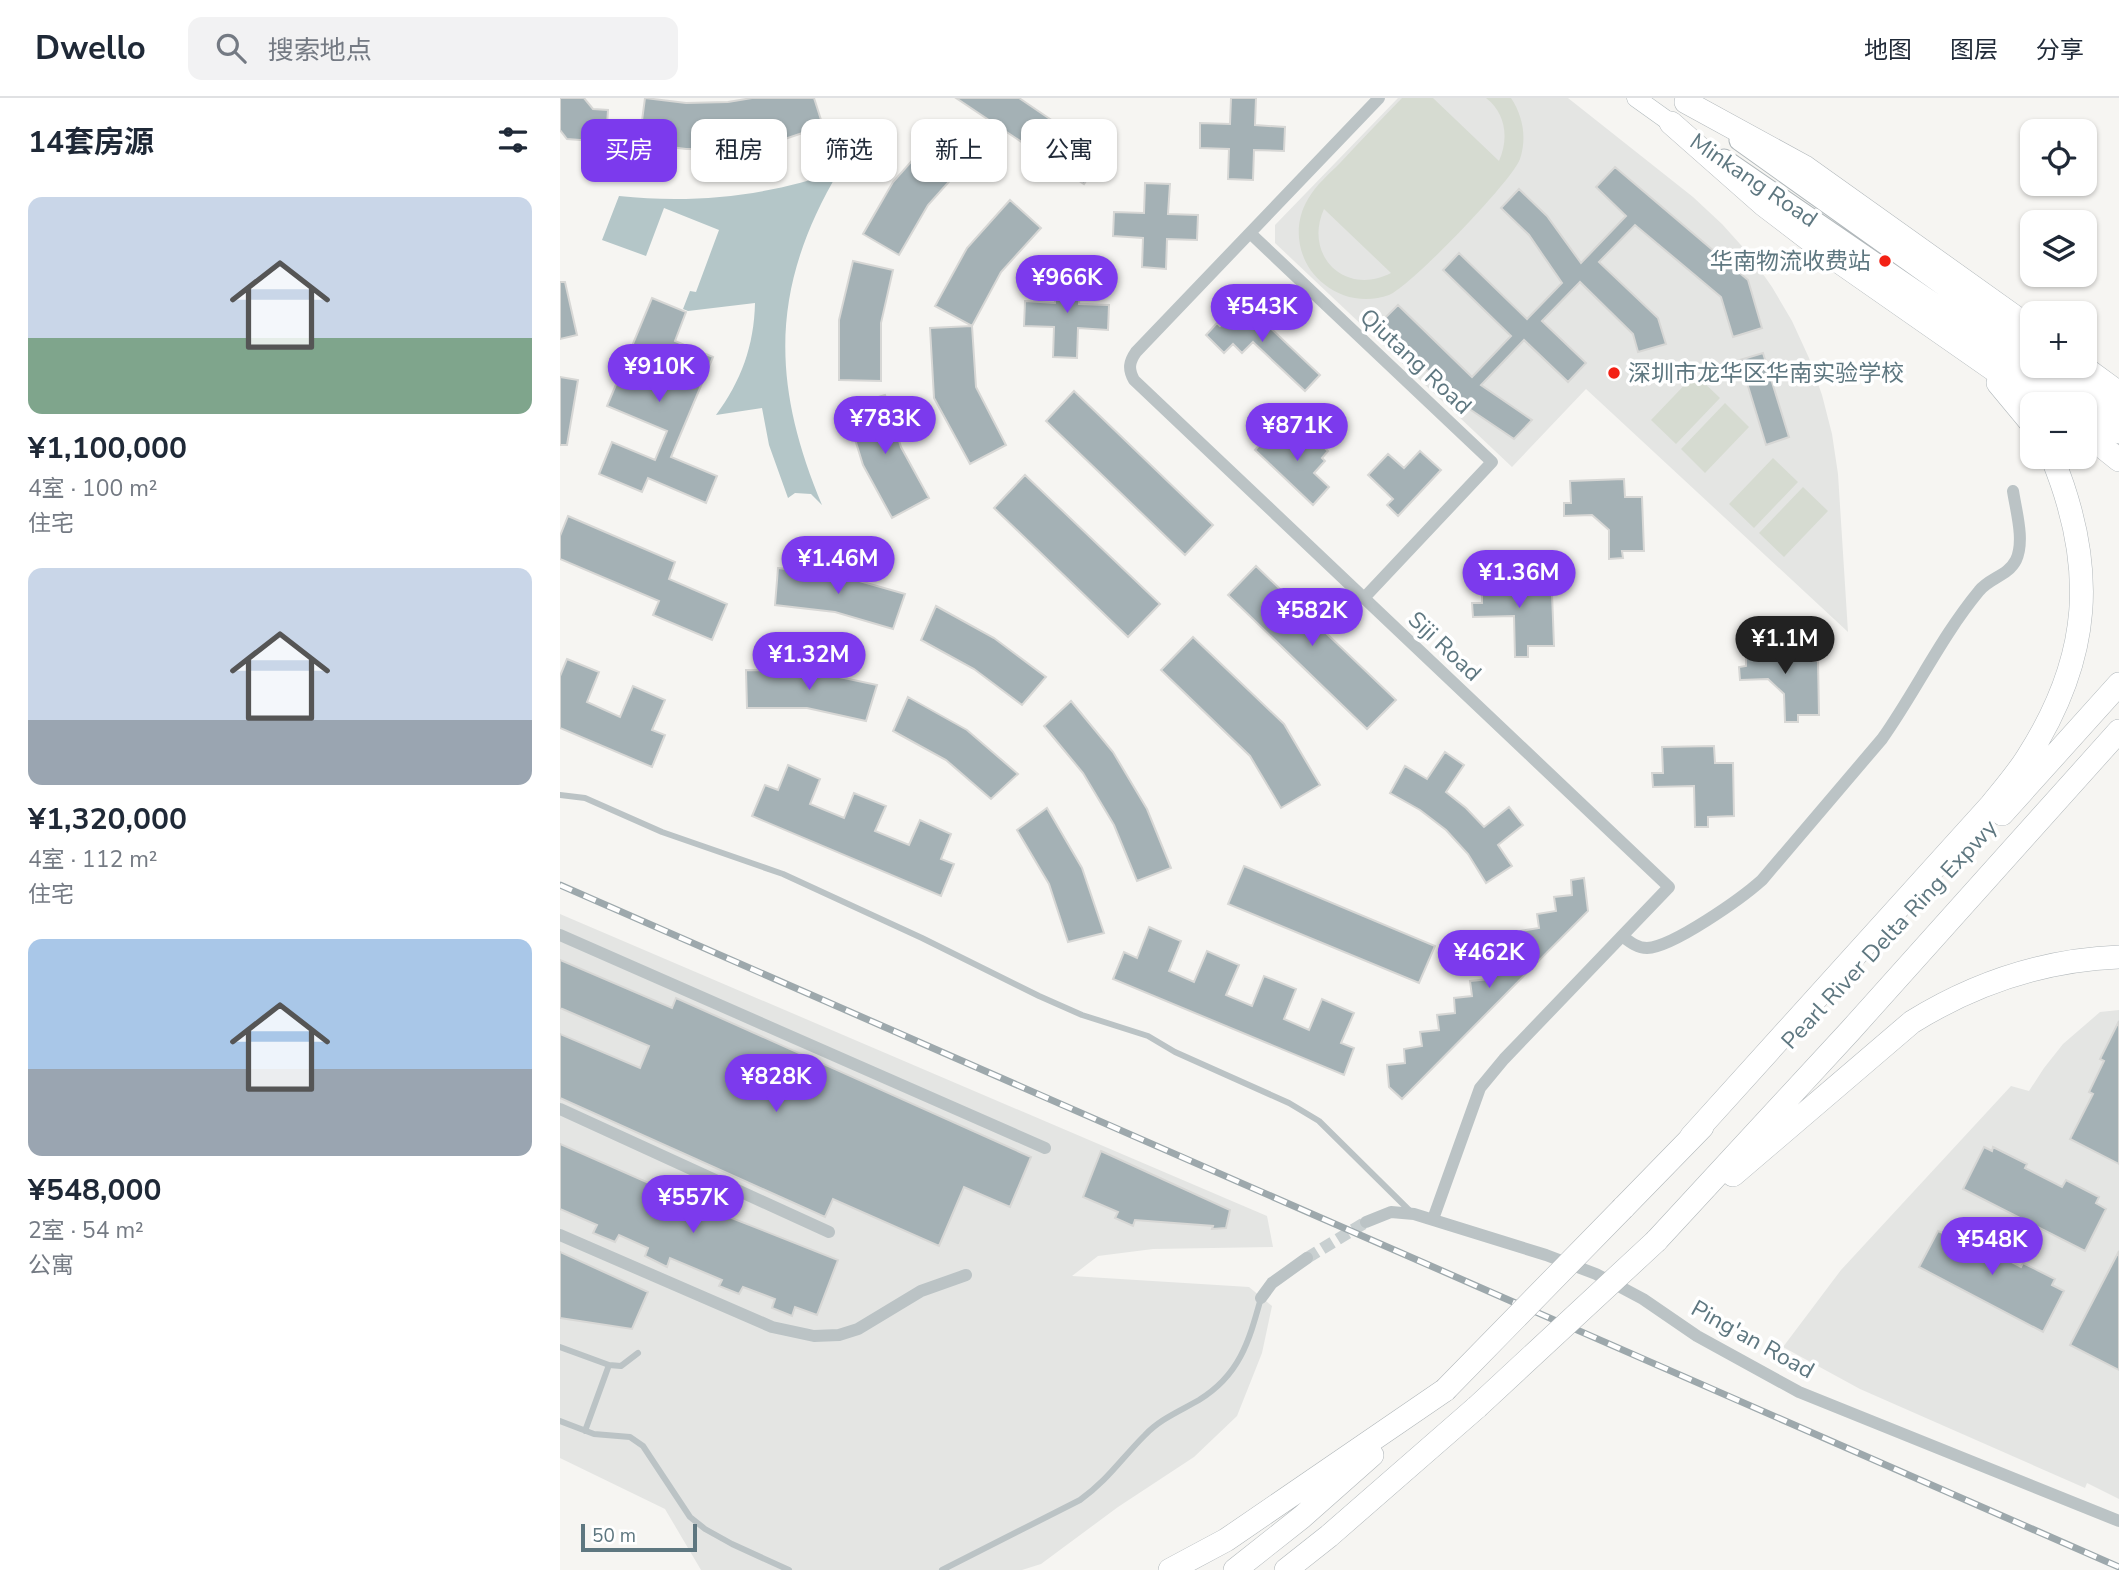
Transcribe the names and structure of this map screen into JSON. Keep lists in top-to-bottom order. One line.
{"streets":{"highway":["Pearl River Delta Ring Expwy"],"main road":["Minkang Road"],"street":["Qiutang Road","Siji Road","Ping'an Road"]},"crossings":[["Qiutang Road","Siji Road"]],"places":["华南物流收费站","深圳市龙华区华南实验学校"],"scale_bar":"50 m","page":{"header":"Dwello","search":"搜索地点","nav":["地图","图层","分享"],"heading":"14套房源","map_buttons":["+","−"],"chip":["买房","租房","筛选","新上","公寓"],"list":[{"name":"¥1,100,000","note":"4室 · 100 m² · 住宅"},{"name":"¥1,320,000","note":"4室 · 112 m² · 住宅"},{"name":"¥548,000","note":"2室 · 54 m² · 公寓"}],"price":["¥966K","¥543K","¥910K","¥783K","¥871K","¥1.46M","¥1.36M","¥582K","¥1.1M","¥1.32M","¥462K","¥828K","¥557K","¥548K"],"scale":"50 m"}}
